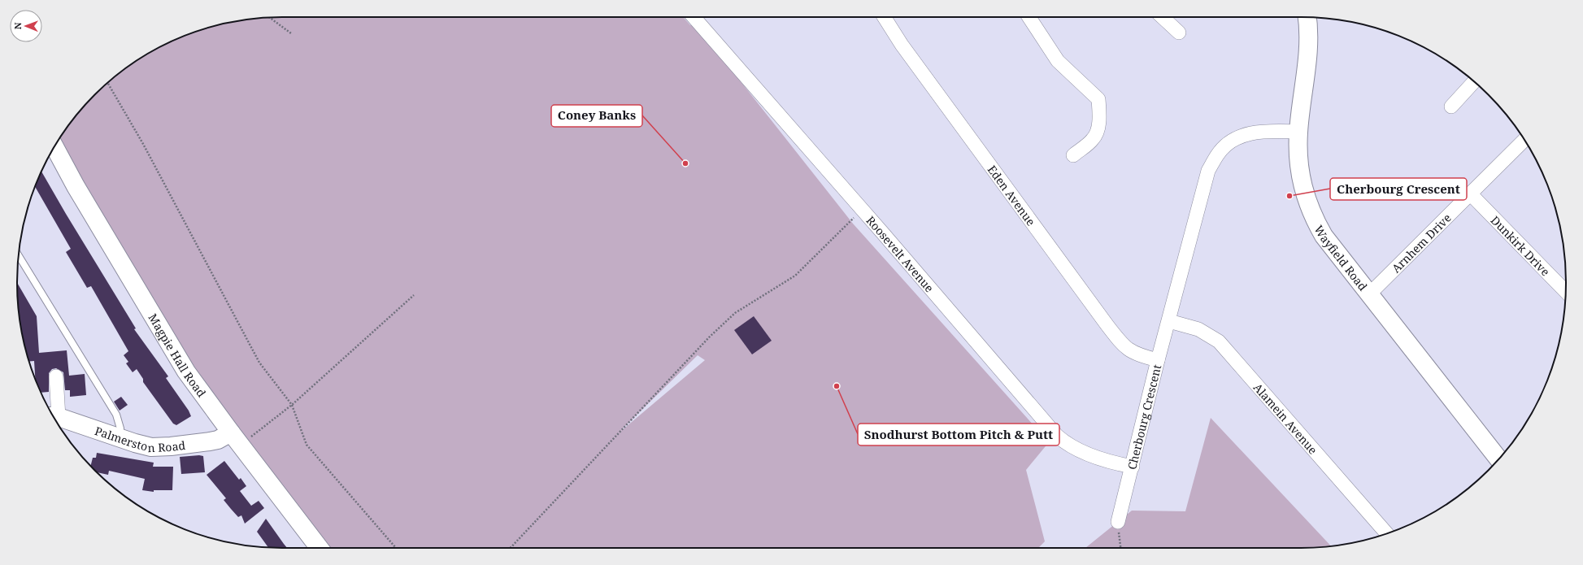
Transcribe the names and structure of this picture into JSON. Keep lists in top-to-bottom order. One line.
{"streets":{"street":["Eden Avenue","Arnhem Drive","Dunkirk Drive","Roosevelt Avenue","Wayfield Road","Magpie Hall Road","Cherbourg Crescent","Alamein Avenue","Palmerston Road"]},"crossings":[["Eden Avenue","Cherbourg Crescent"],["Arnhem Drive","Dunkirk Drive"],["Arnhem Drive","Wayfield Road"],["Roosevelt Avenue","Cherbourg Crescent"],["Wayfield Road","Cherbourg Crescent"],["Magpie Hall Road","Palmerston Road"],["Cherbourg Crescent","Alamein Avenue"]],"places":["Coney Banks","Cherbourg Crescent","Snodhurst Bottom Pitch & Putt"],"north":"left"}
